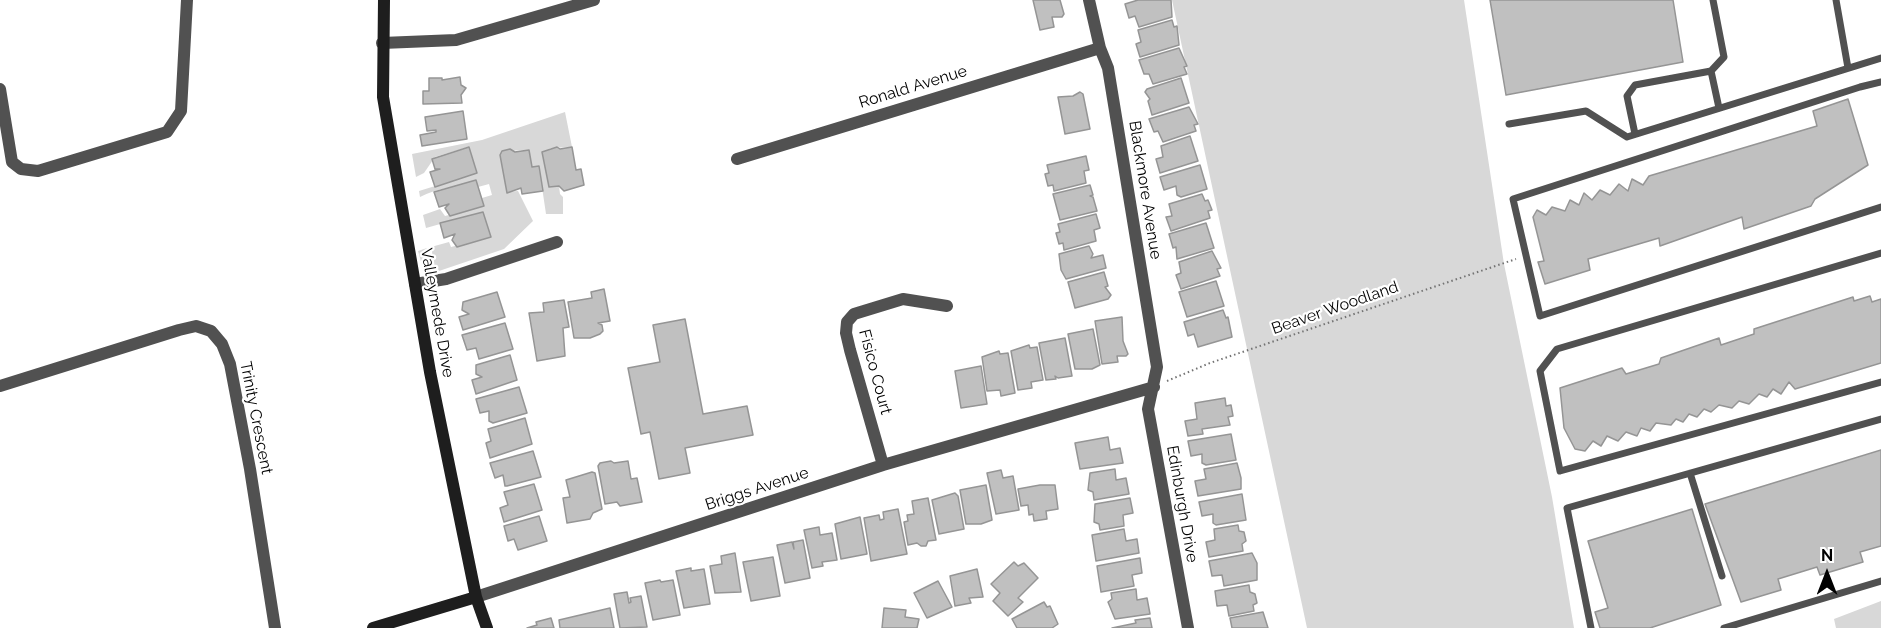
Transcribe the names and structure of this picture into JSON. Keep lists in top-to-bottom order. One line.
{"streets":{"street":["Ronald Avenue","Blackmore Avenue","Valleymede Drive","Fisico Court","Trinity Crescent","Briggs Avenue","Edinburgh Drive"],"path":["Beaver Woodland"]},"crossings":[["Ronald Avenue","Blackmore Avenue"],["Blackmore Avenue","Beaver Woodland"],["Blackmore Avenue","Briggs Avenue"],["Blackmore Avenue","Edinburgh Drive"],["Beaver Woodland","Briggs Avenue"],["Beaver Woodland","Edinburgh Drive"],["Valleymede Drive","Briggs Avenue"],["Fisico Court","Briggs Avenue"],["Briggs Avenue","Edinburgh Drive"]],"north":"top"}
